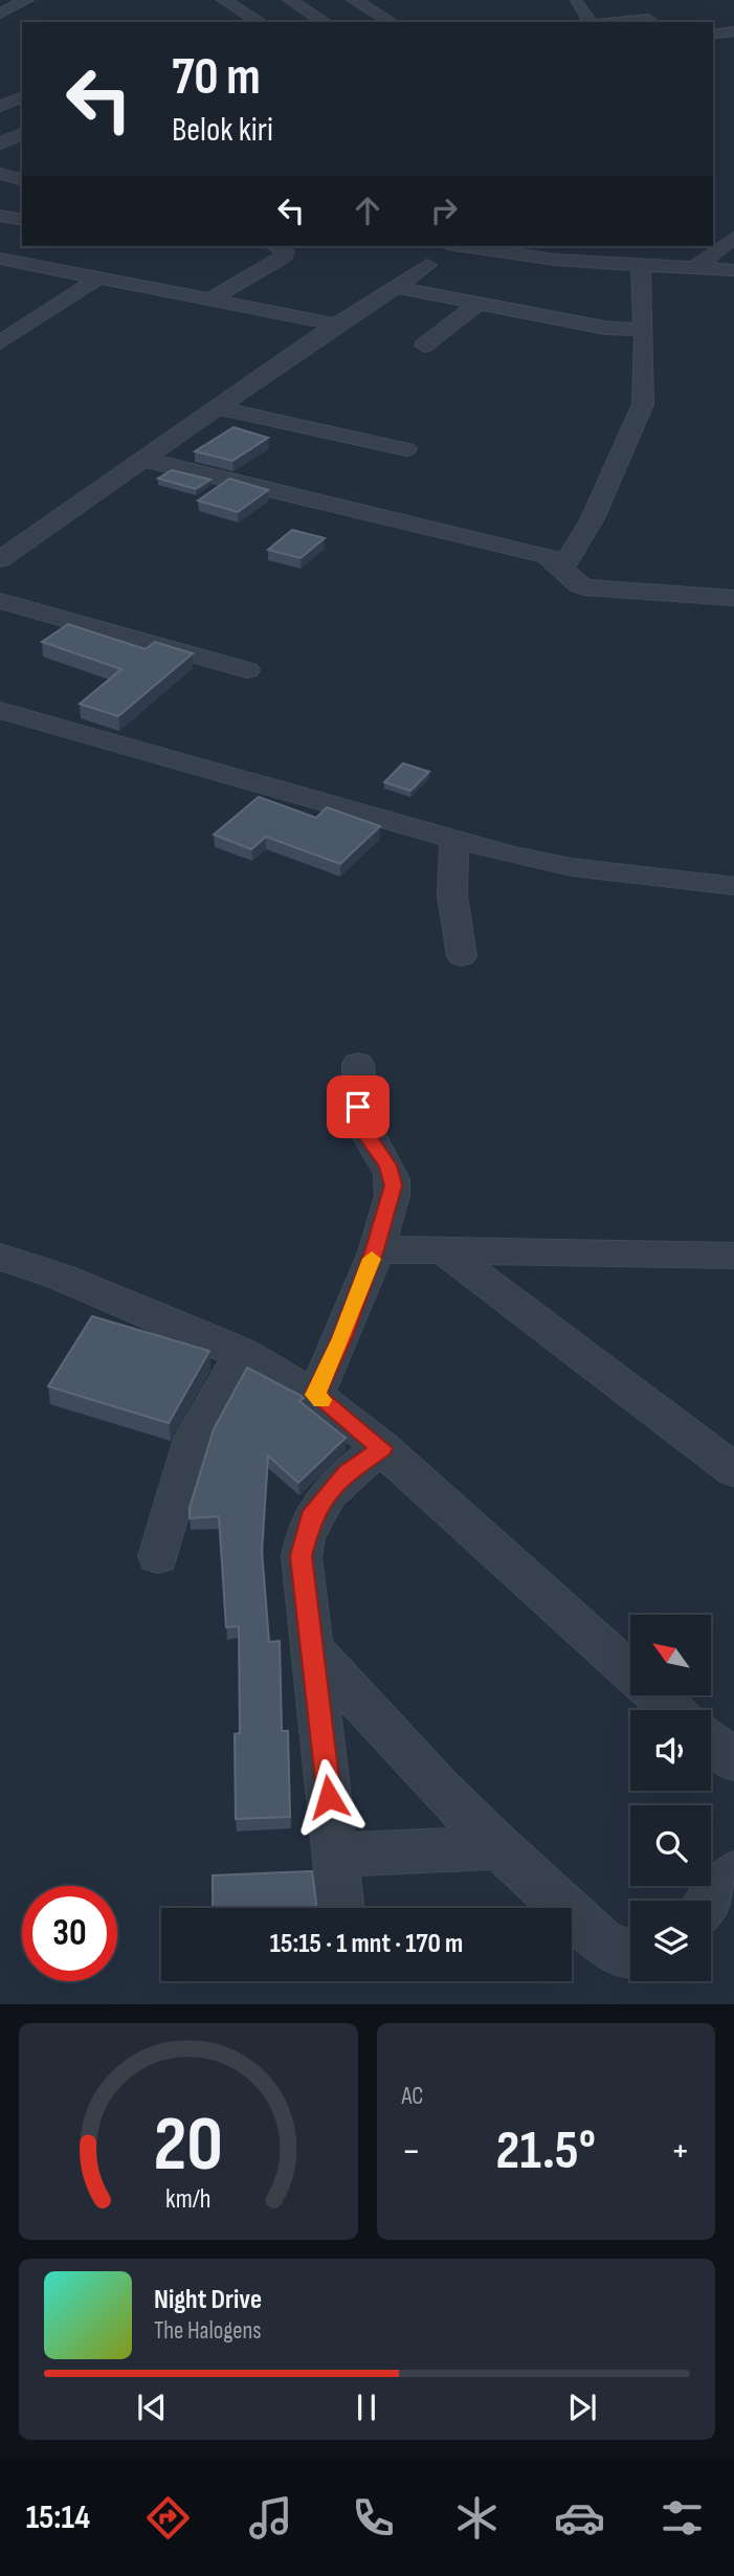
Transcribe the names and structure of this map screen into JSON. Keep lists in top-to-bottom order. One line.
{"north":"top left","page":{"turn":["70 m","Belok kiri"],"limit":"30","trip":"15:15 · 1 mnt · 170 m","tile":"AC","heat":["−","21.5°","+"],"song":["Night Drive","The Halogens"],"tabs":"15:14","gauge":["20","km/h"]}}
